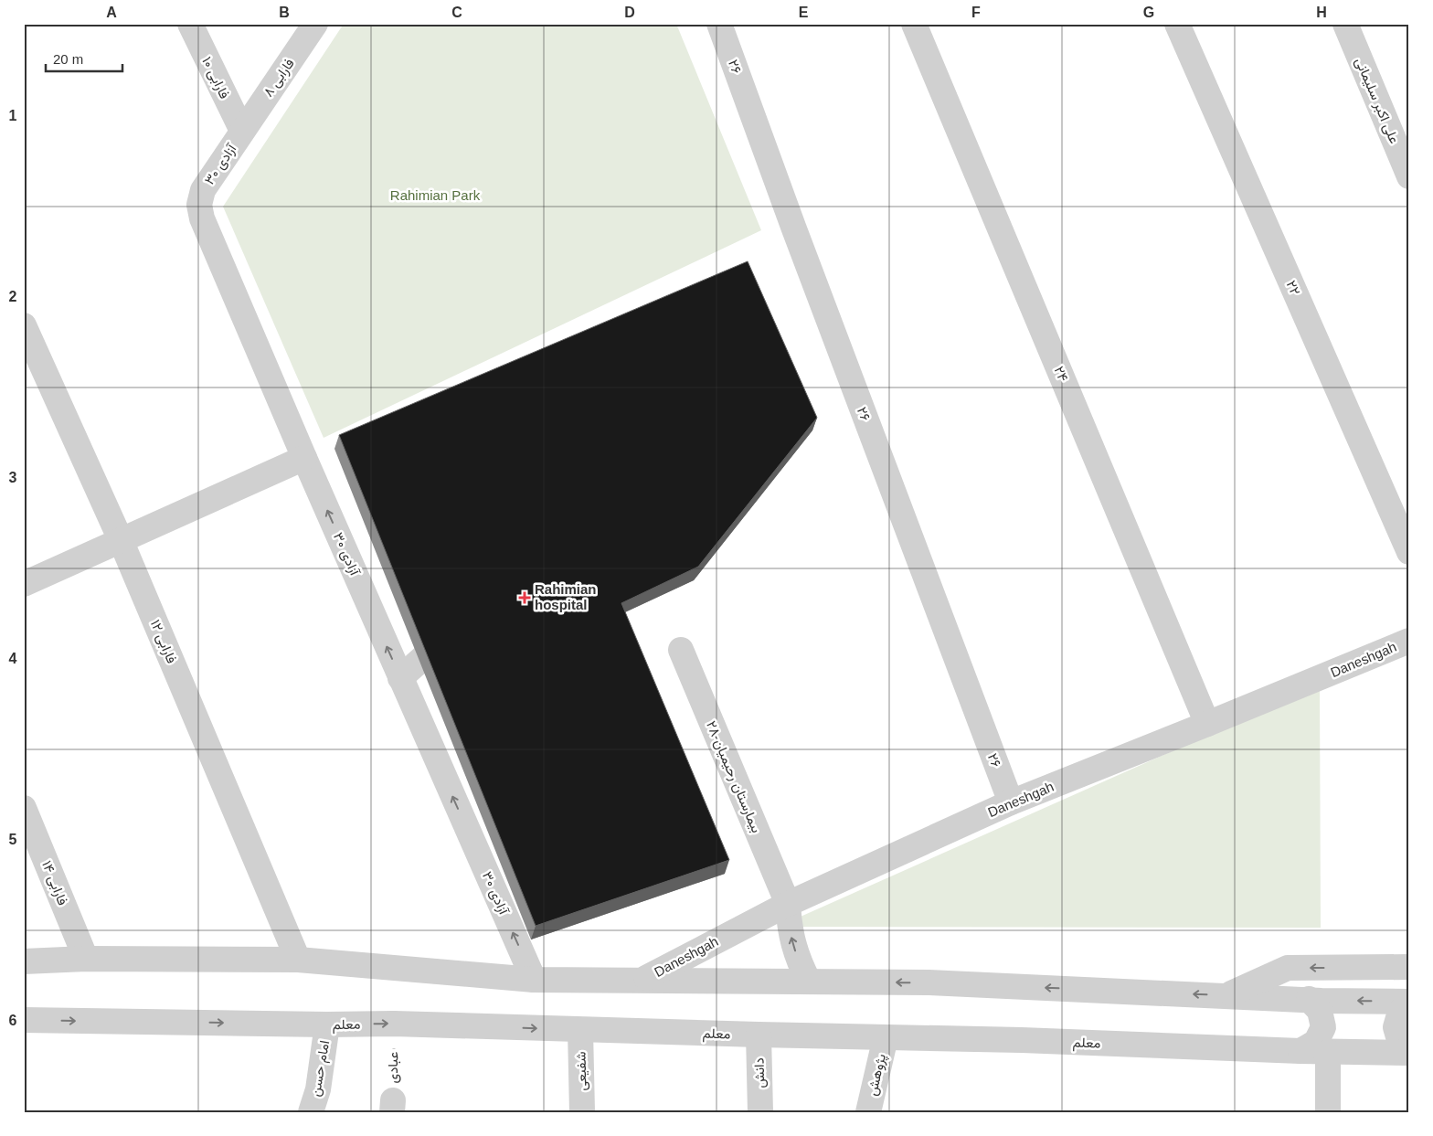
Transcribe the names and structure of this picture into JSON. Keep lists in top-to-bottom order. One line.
{"streets":{"street":["۲۶","فارابی ۱۰","فارابی ۸","علی اکبر سلیمانی","آزادی ۳۰","۲۲","۲۴","فارابی ۱۲","Daneshgah","۲۸-بیمارستان رحیمیان","فارابی ۱۴","معلم","امام حسن","شفیعی","دانش","پژوهش"],"path":["عبادی"]},"crossings":[["۲۶","Daneshgah"],["فارابی ۱۰","فارابی ۸"],["فارابی ۱۰","آزادی ۳۰"],["فارابی ۸","آزادی ۳۰"],["۲۴","Daneshgah"],["Daneshgah","۲۸-بیمارستان رحیمیان"],["معلم","عبادی"],["معلم","امام حسن"],["معلم","شفیعی"],["معلم","دانش"],["معلم","پژوهش"]],"one_way":["آزادی ۳۰"],"parks":["Rahimian Park"],"places":{"health":["Rahimian hospital"]},"scale_bar":"20 m","grid":{"columns":["A","B","C","D","E","F","G","H"],"rows":["1","2","3","4","5","6"]}}
